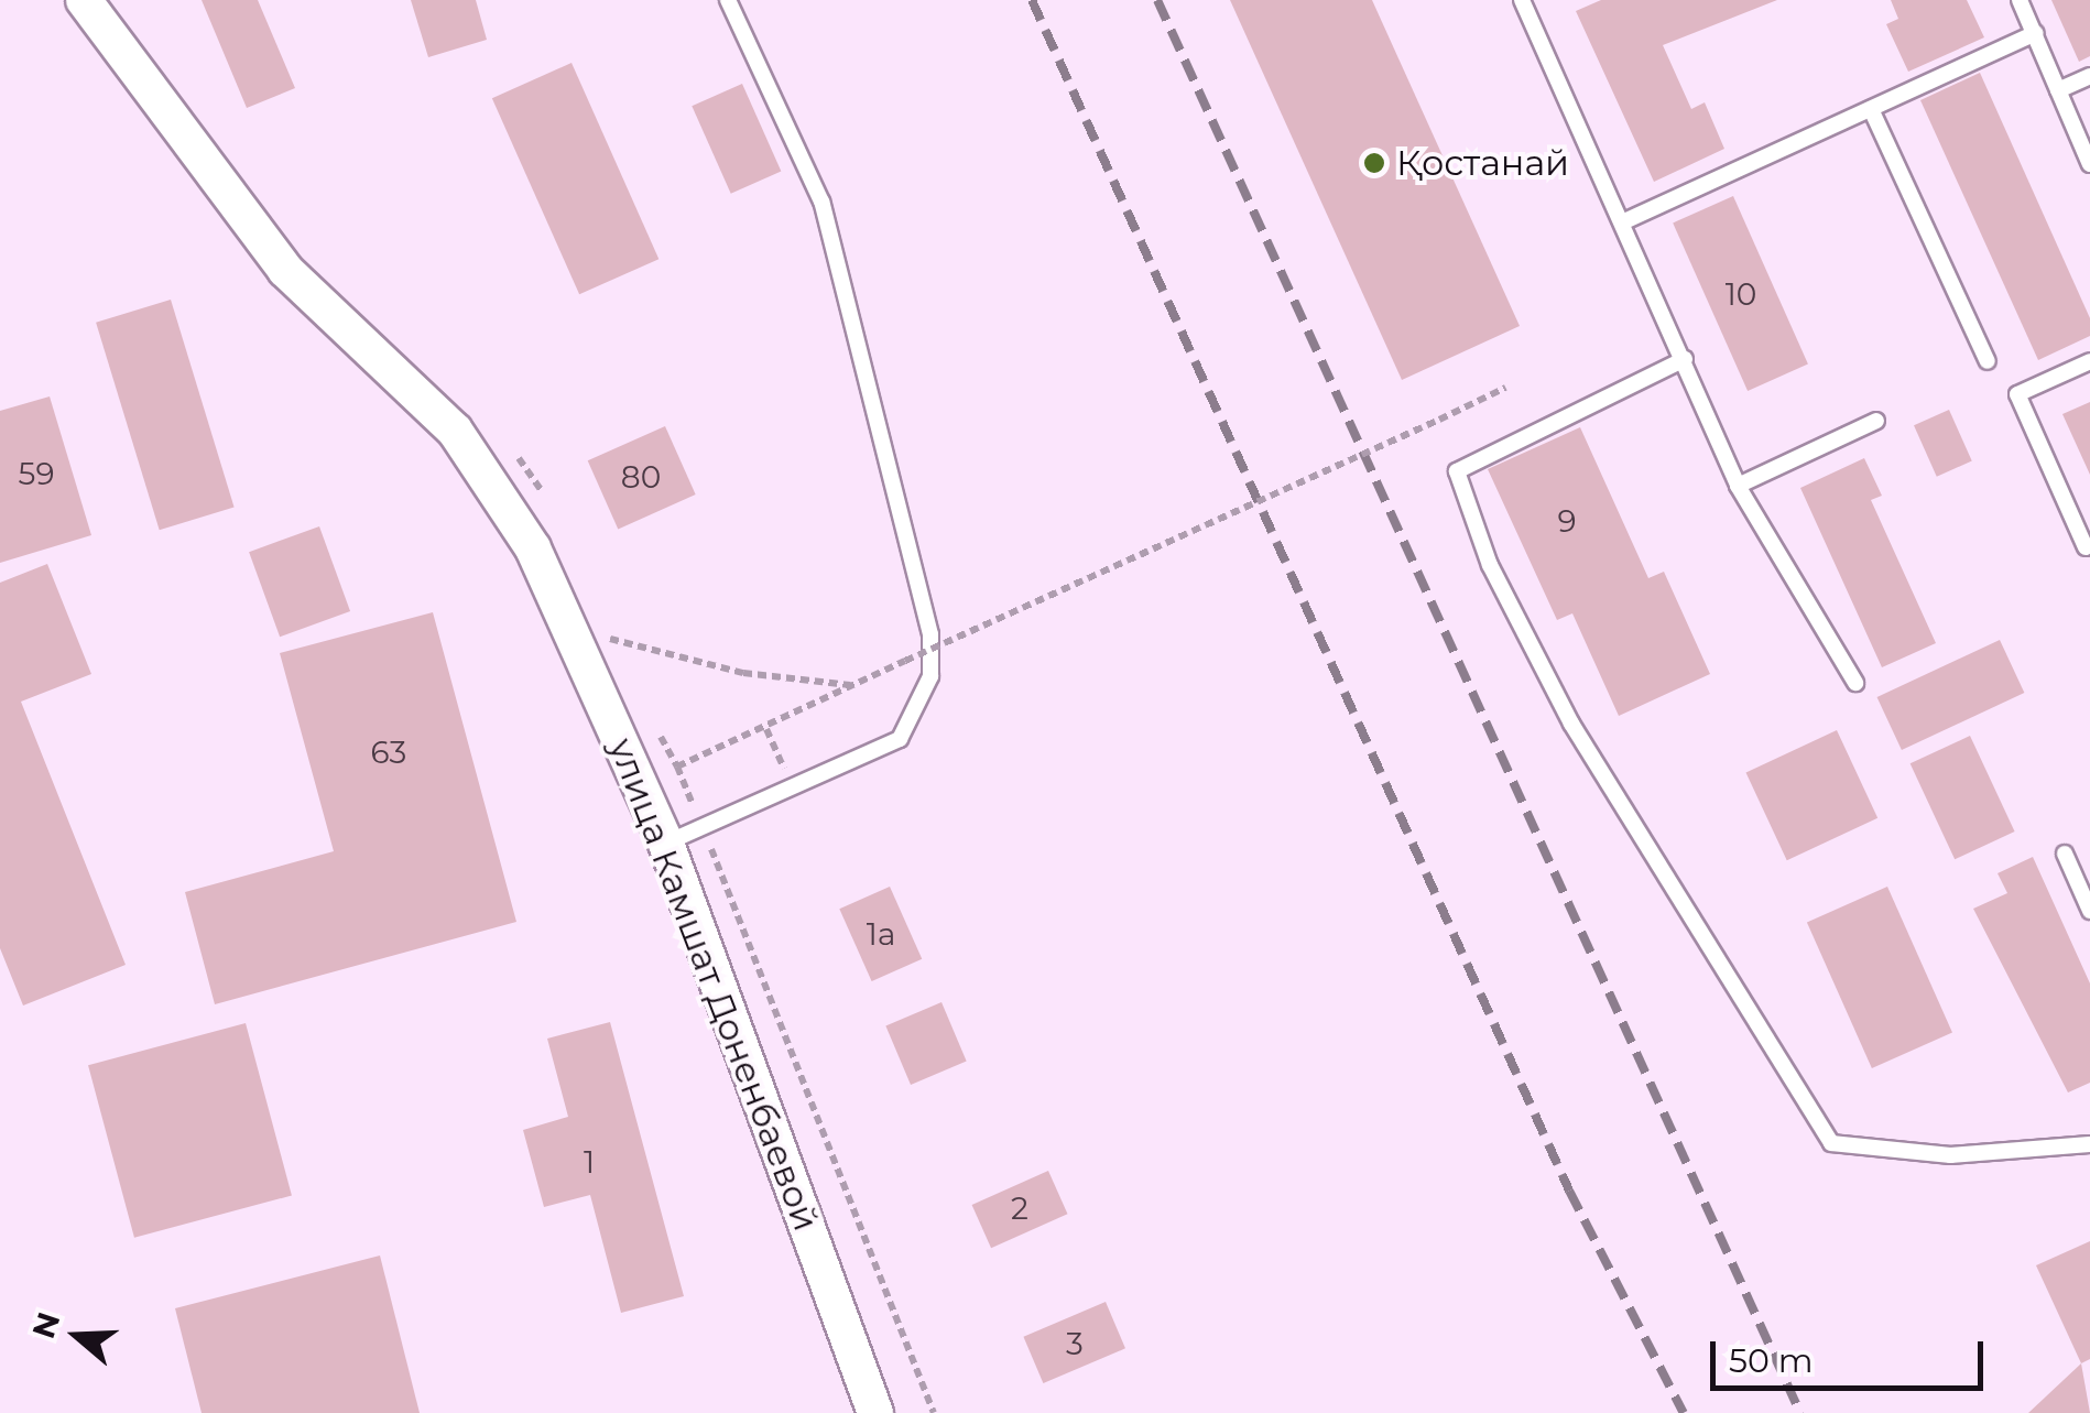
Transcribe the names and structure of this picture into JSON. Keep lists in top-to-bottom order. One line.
{"streets":{"street":["улица Камшат Доненбаевой"]},"places":["Қостанай"],"house_numbers":["10","59","80","9","63","1а","1","2","3"],"scale_bar":"50 m","north":"left"}
